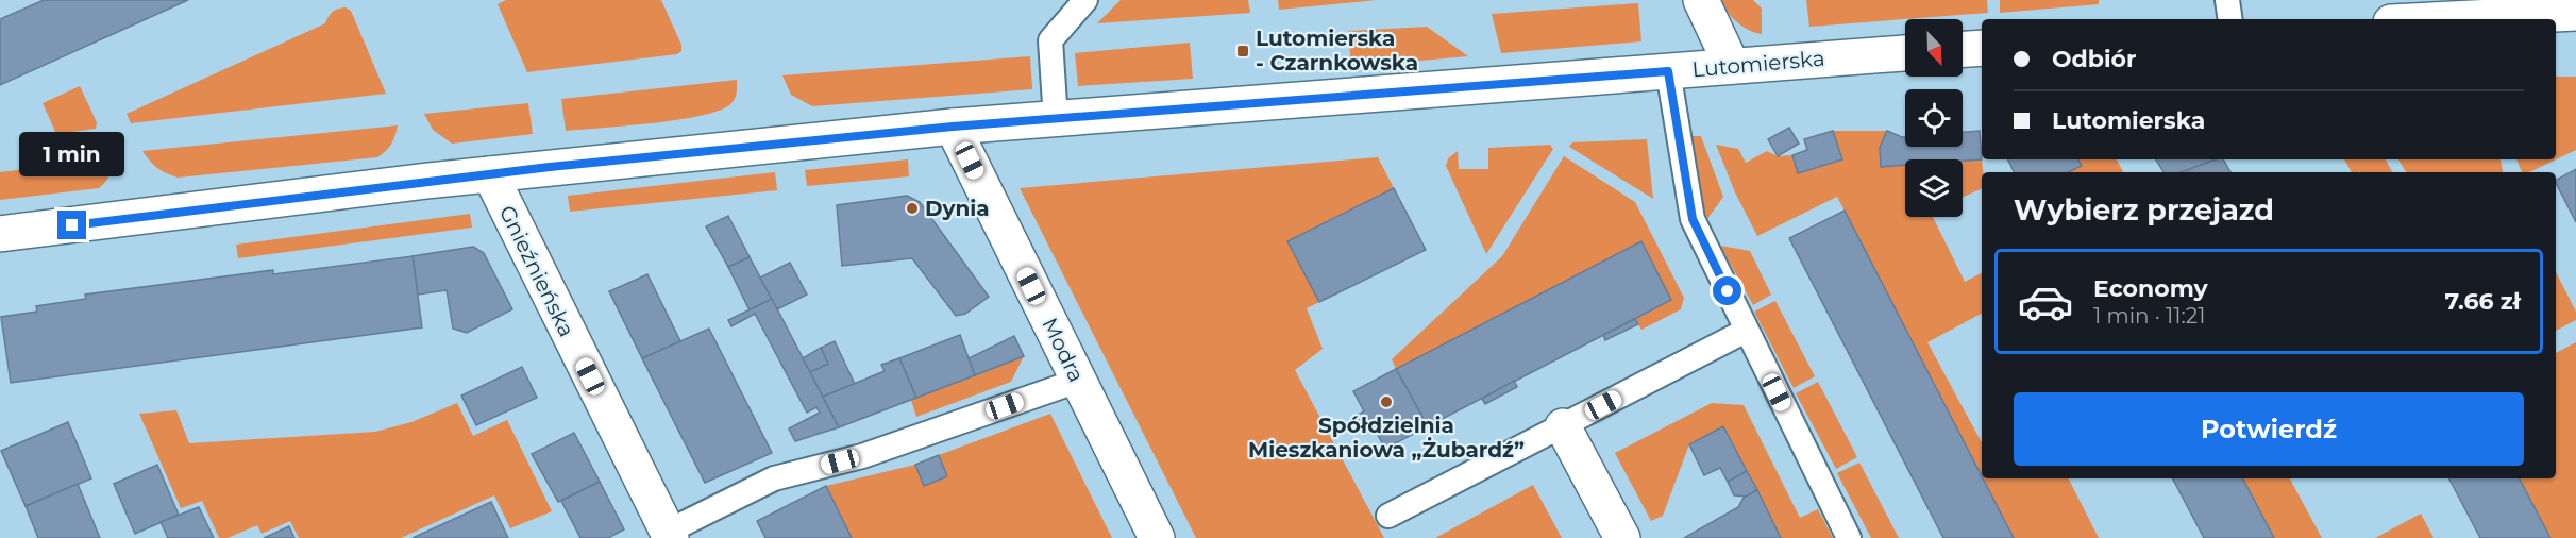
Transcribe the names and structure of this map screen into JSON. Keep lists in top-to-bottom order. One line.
{"streets":{"main road":["Lutomierska","Gnieźnieńska","Modra"]},"crossings":[["Lutomierska","Gnieźnieńska"],["Lutomierska","Modra"]],"places":{"transit":["Lutomierska - Czarnkowska"],"other":["Dynia","Spółdzielnia Mieszkaniowa „Żubardź”"]},"north":"bottom right","page":{"banner":["Odbiór","Lutomierska"],"bubble":"1 min","heading":"Wybierz przejazd","list":[{"name":"Economy","note":"1 min · 11:21","value":"7.66 zł"}],"buttons":"Potwierdź"}}
